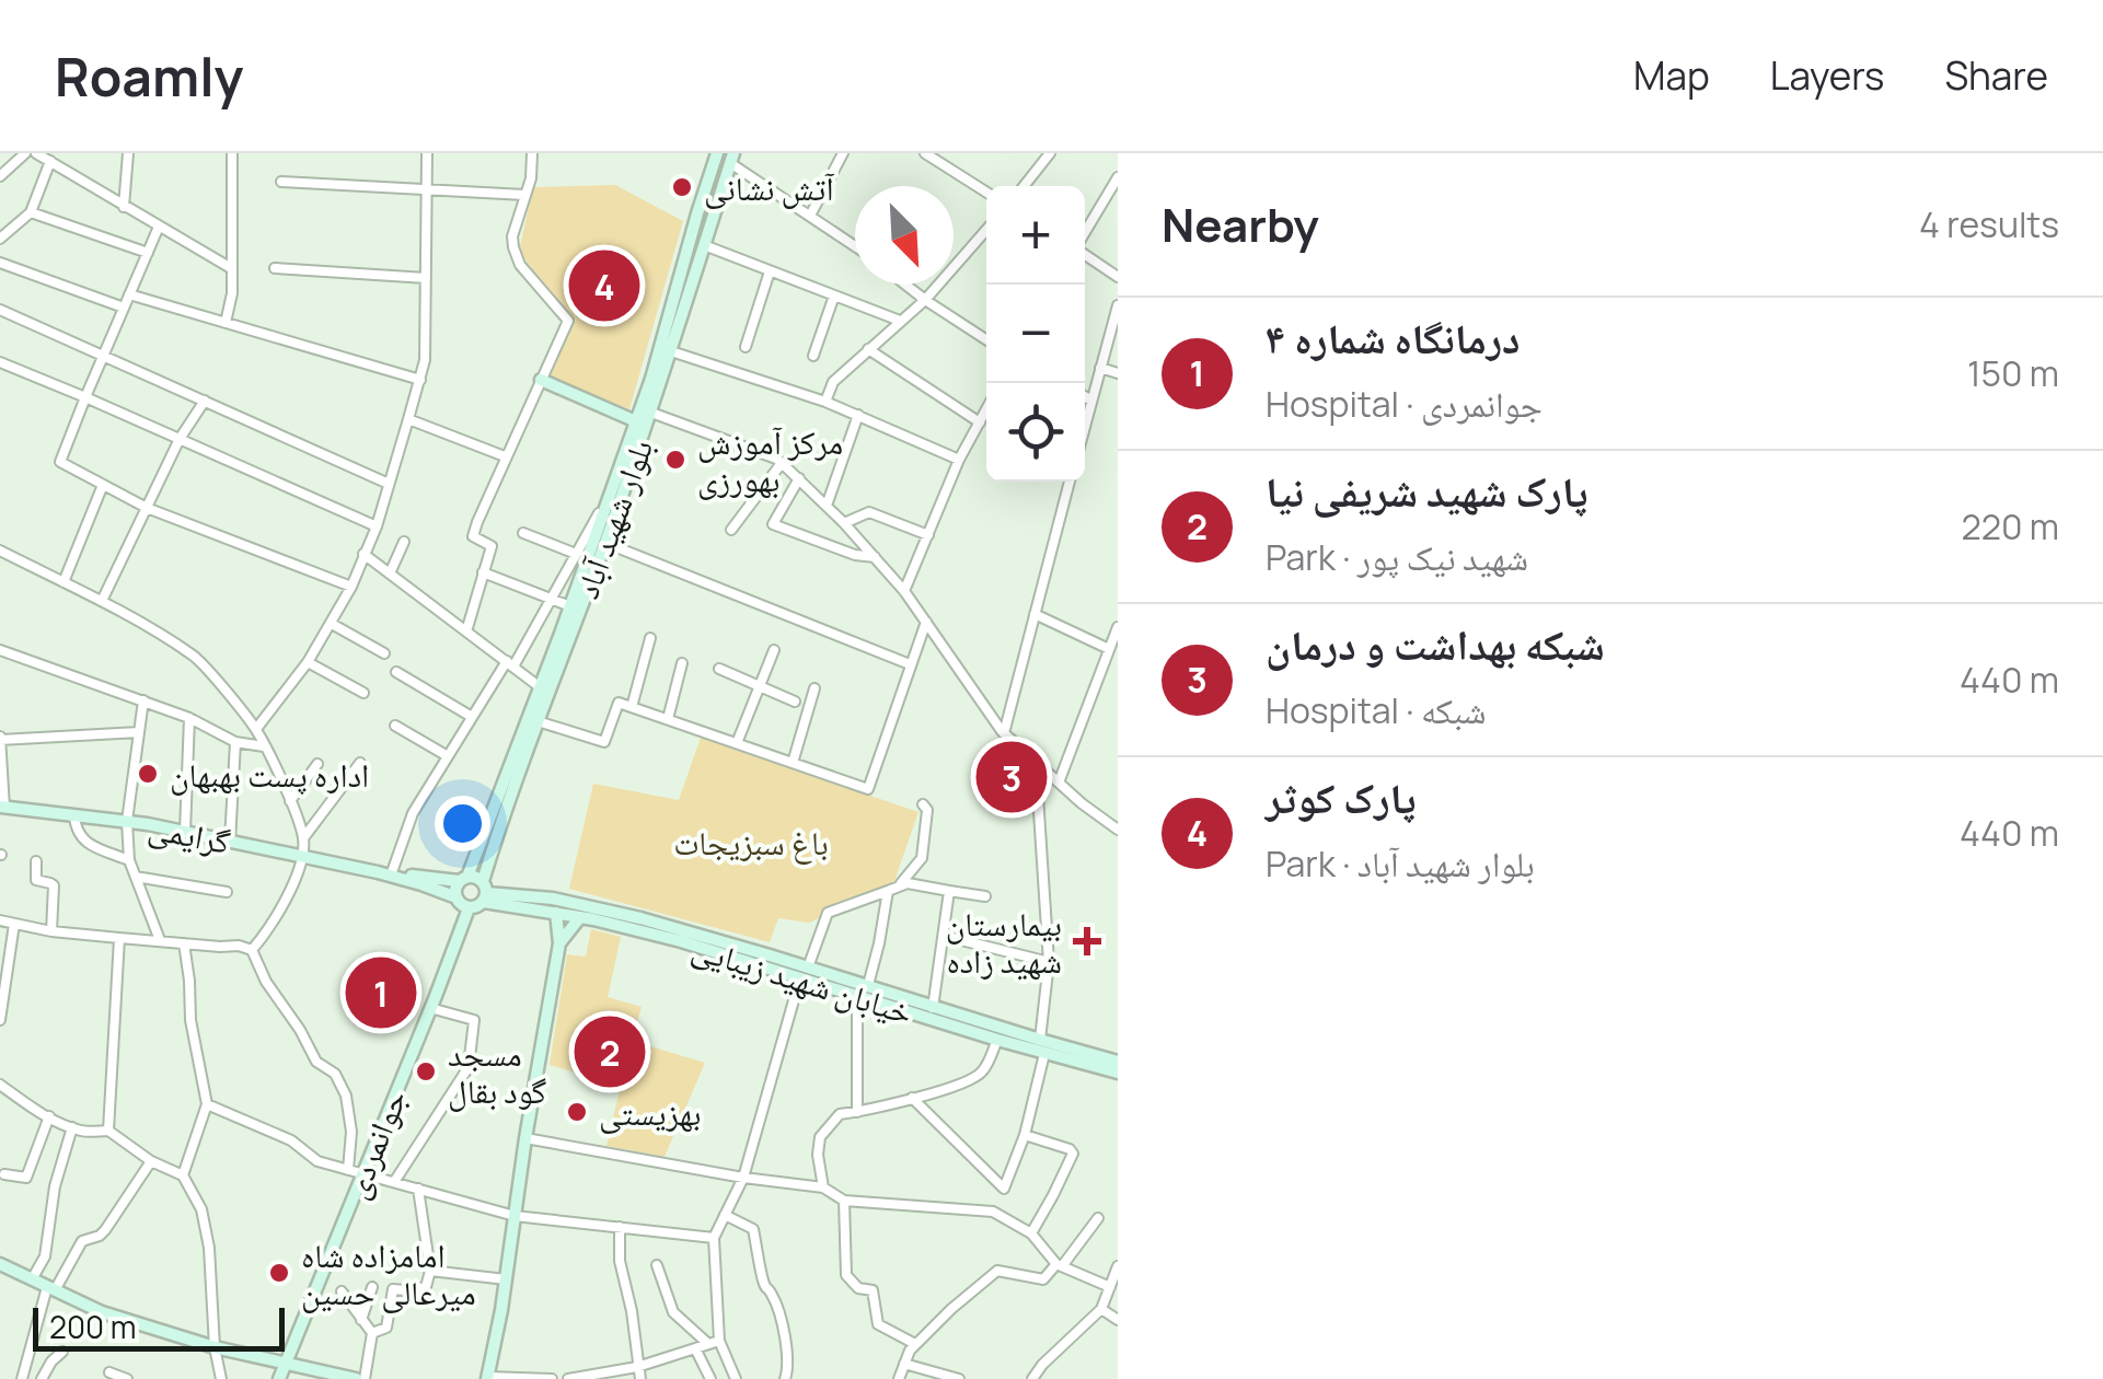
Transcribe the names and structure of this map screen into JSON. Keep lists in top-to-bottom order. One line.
{"streets":{"main road":["بلوار شهید آباد","گرایمی","خیابان شهید زیبایی","جوانمردی"]},"crossings":[["بلوار شهید آباد","خیابان شهید زیبایی"]],"parks":["باغ سبزیجات"],"places":{"other":["آتش نشانی","مرکز آموزش بهورزی","اداره پست بهبهان","مسجد گود بقال","بهزیستی","امامزاده شاه میرعالی حسین"],"health":["بیمارستان شهید زاده"]},"scale_bar":"200 m","north":"bottom right","page":{"header":"Roamly","nav":["Map","Layers","Share"],"heading":["Nearby","4 results"],"map_buttons":["+","−"],"pins":["4","3","1","2"],"list":[{"mark":"1","name":"درمانگاه شماره ۴","note":"Hospital · جوانمردی","value":"150 m"},{"mark":"2","name":"پارک شهید شریفی نیا","note":"Park · شهید نیک پور","value":"220 m"},{"mark":"3","name":"شبکه بهداشت و درمان","note":"Hospital · شبکه","value":"440 m"},{"mark":"4","name":"پارک کوثر","note":"Park · بلوار شهید آباد","value":"440 m"}],"scale":"200 m"}}
